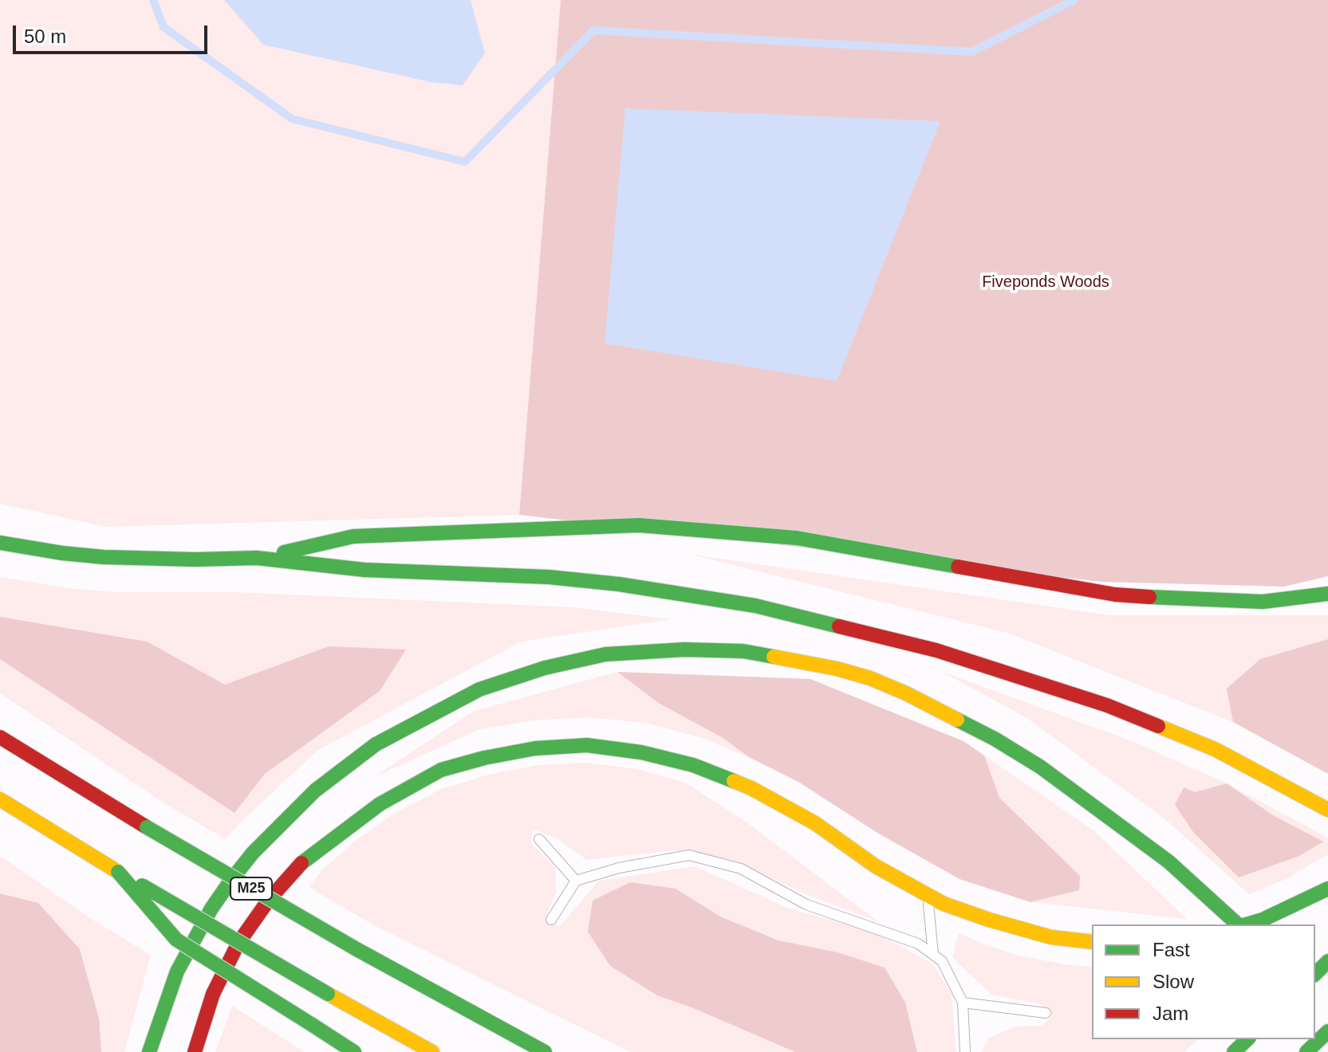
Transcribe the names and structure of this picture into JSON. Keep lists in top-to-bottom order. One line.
{"streets":{"highway":["M25"]},"parks":["Fiveponds Woods"],"legend":["Fast","Slow","Jam"],"scale_bar":"50 m"}
